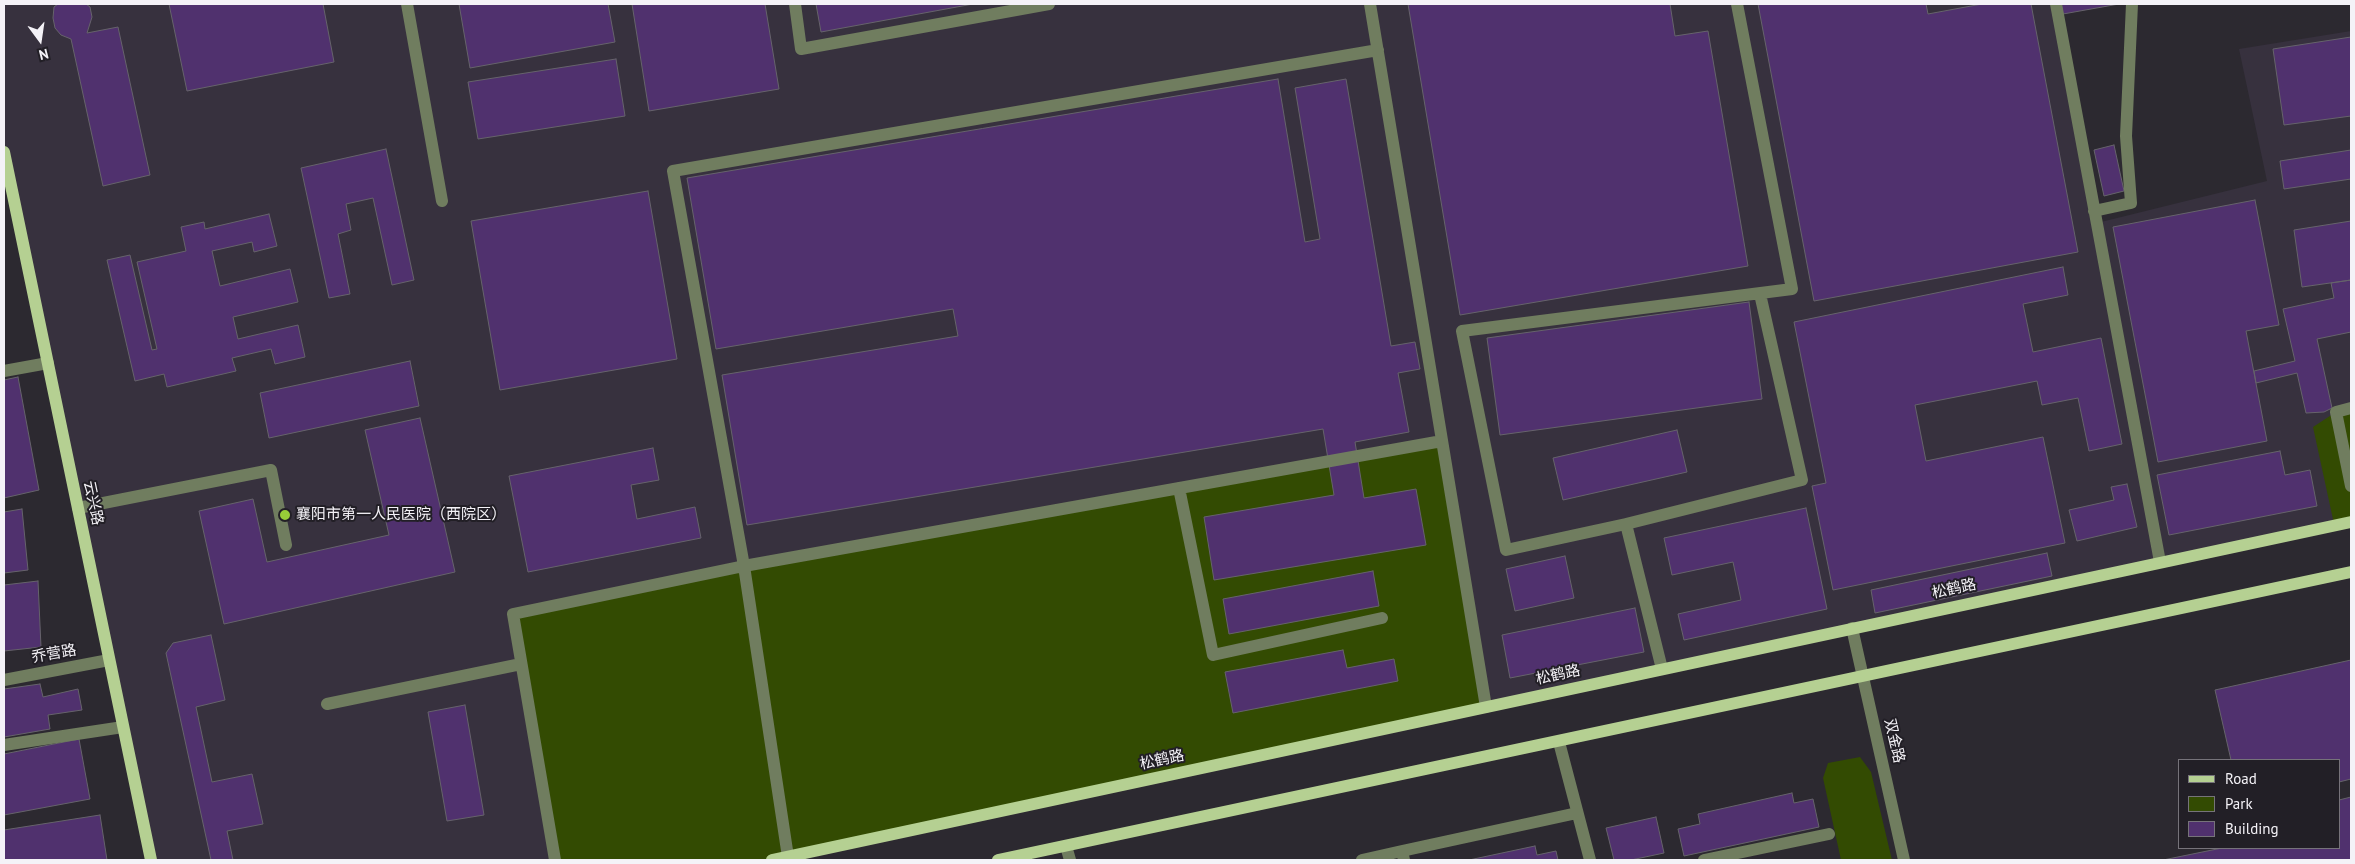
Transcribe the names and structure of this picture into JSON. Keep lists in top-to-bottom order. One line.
{"streets":{"main road":["云兴路","松鹤路"],"street":["乔营路","双金路"]},"crossings":[["云兴路","乔营路"],["松鹤路","双金路"]],"places":["襄阳市第一人民医院（西院区）"],"legend":["Road","Park","Building"],"north":"bottom"}
